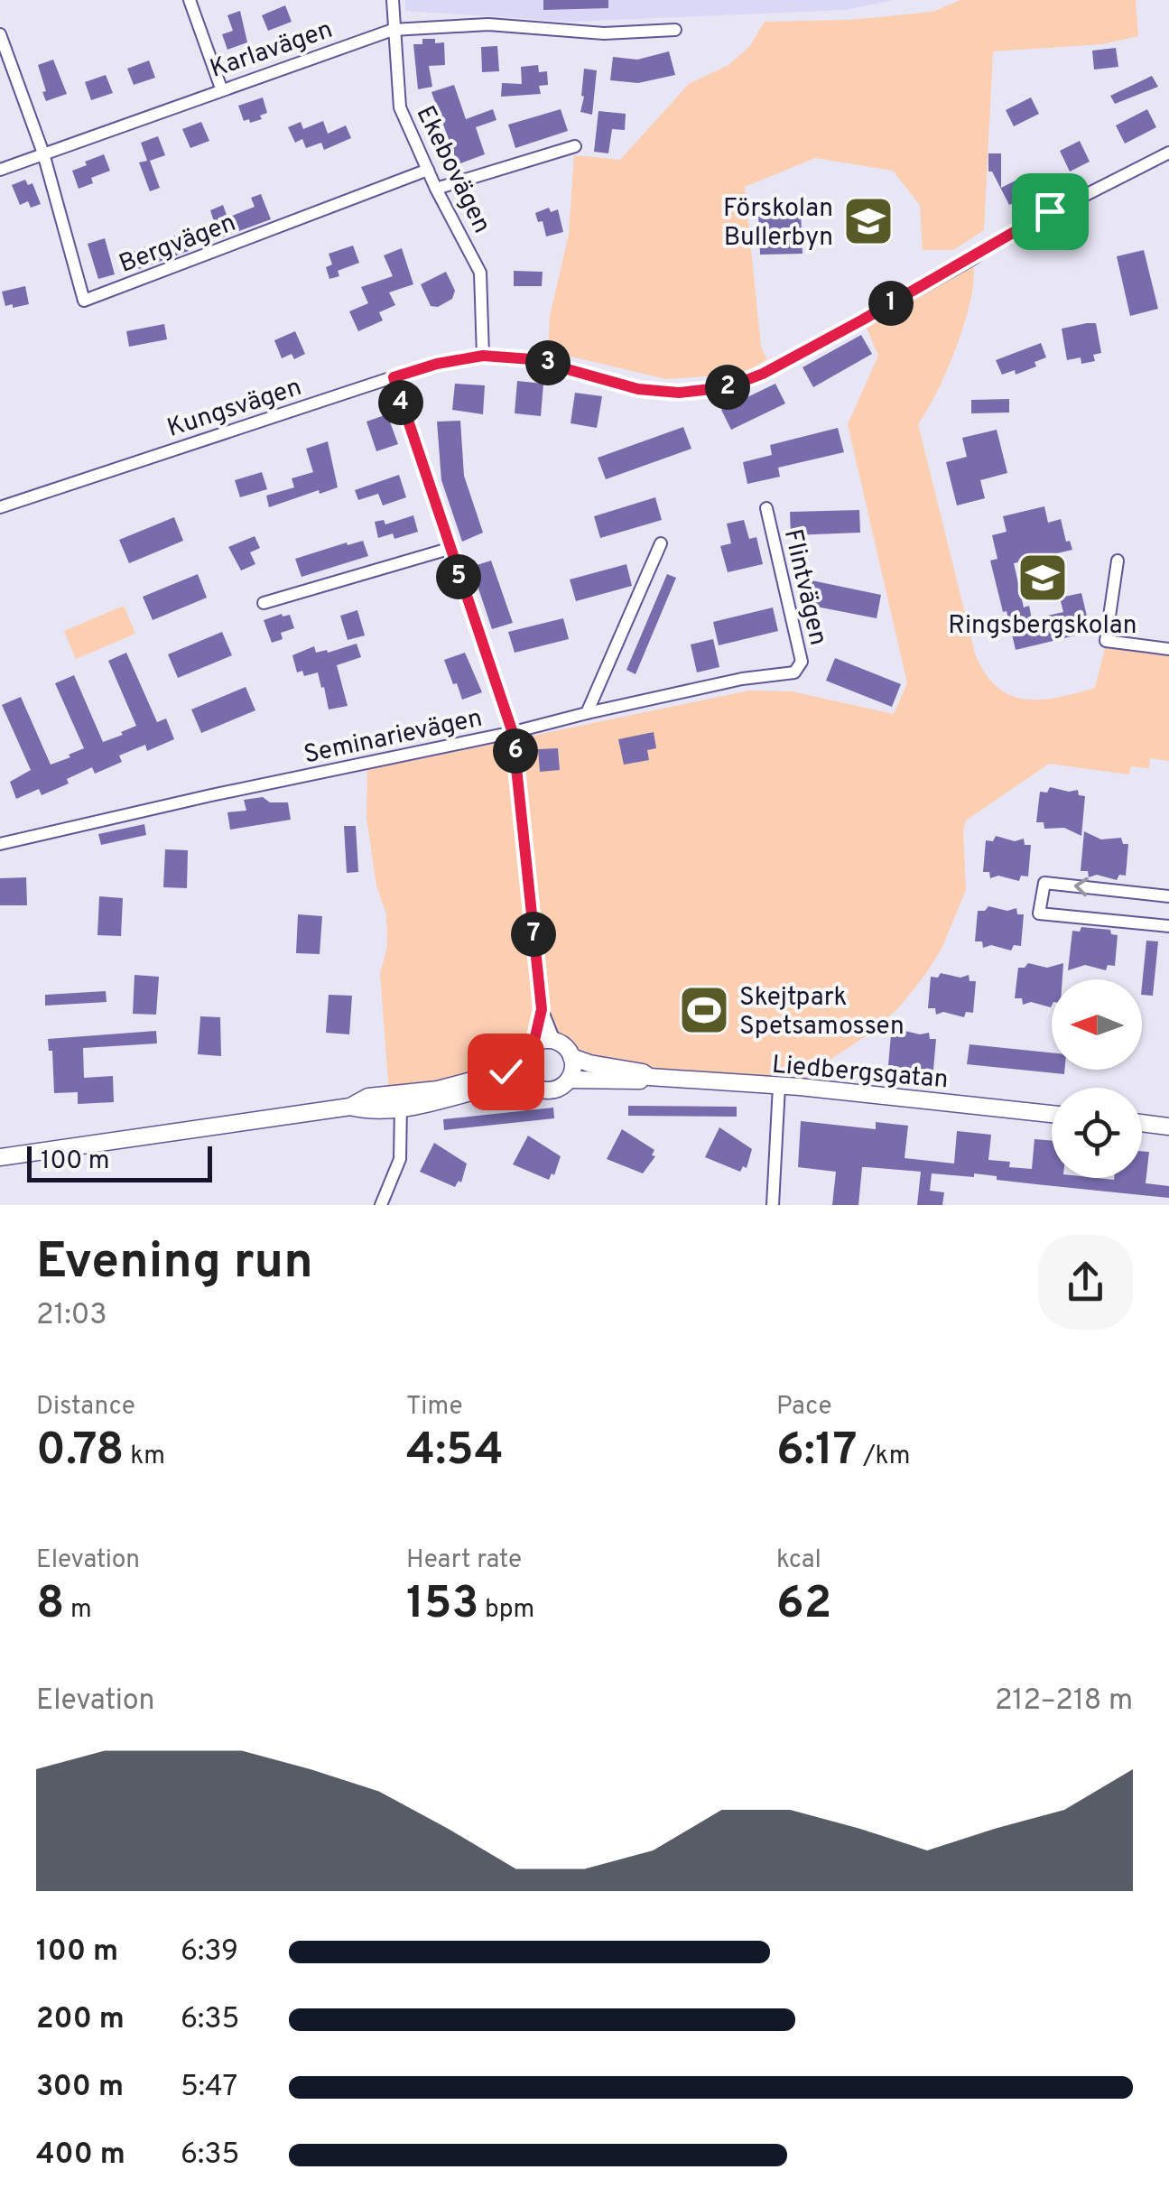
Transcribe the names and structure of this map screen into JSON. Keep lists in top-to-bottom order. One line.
{"streets":{"street":["Karlavägen","Ekebovägen","Bergvägen","Kungsvägen","Flintvägen","Seminarievägen","Liedbergsgatan"]},"crossings":[["Karlavägen","Ekebovägen"],["Karlavägen","Bergvägen"],["Ekebovägen","Bergvägen"],["Ekebovägen","Kungsvägen"],["Flintvägen","Seminarievägen"]],"places":{"school or university":["Förskolan Bullerbyn","Ringsbergskolan"],"sports":["Skejtpark Spetsamossen"]},"scale_bar":"100 m","north":"left","page":{"pins":["1","3","2","4","5","6","7"],"scale":"100 m","heading":["Evening run","21:03"],"stats":[["Distance","0.78 km"],["Time","4:54"],["Pace","6:17 /km"],["Elevation","8 m"],["Heart rate","153 bpm"],["kcal","62"]],"chart":["Elevation","212–218 m"],"list":[{"name":"100 m","note":"6:39"},{"name":"200 m","note":"6:35"},{"name":"300 m","note":"5:47"},{"name":"400 m","note":"6:35"}]}}
